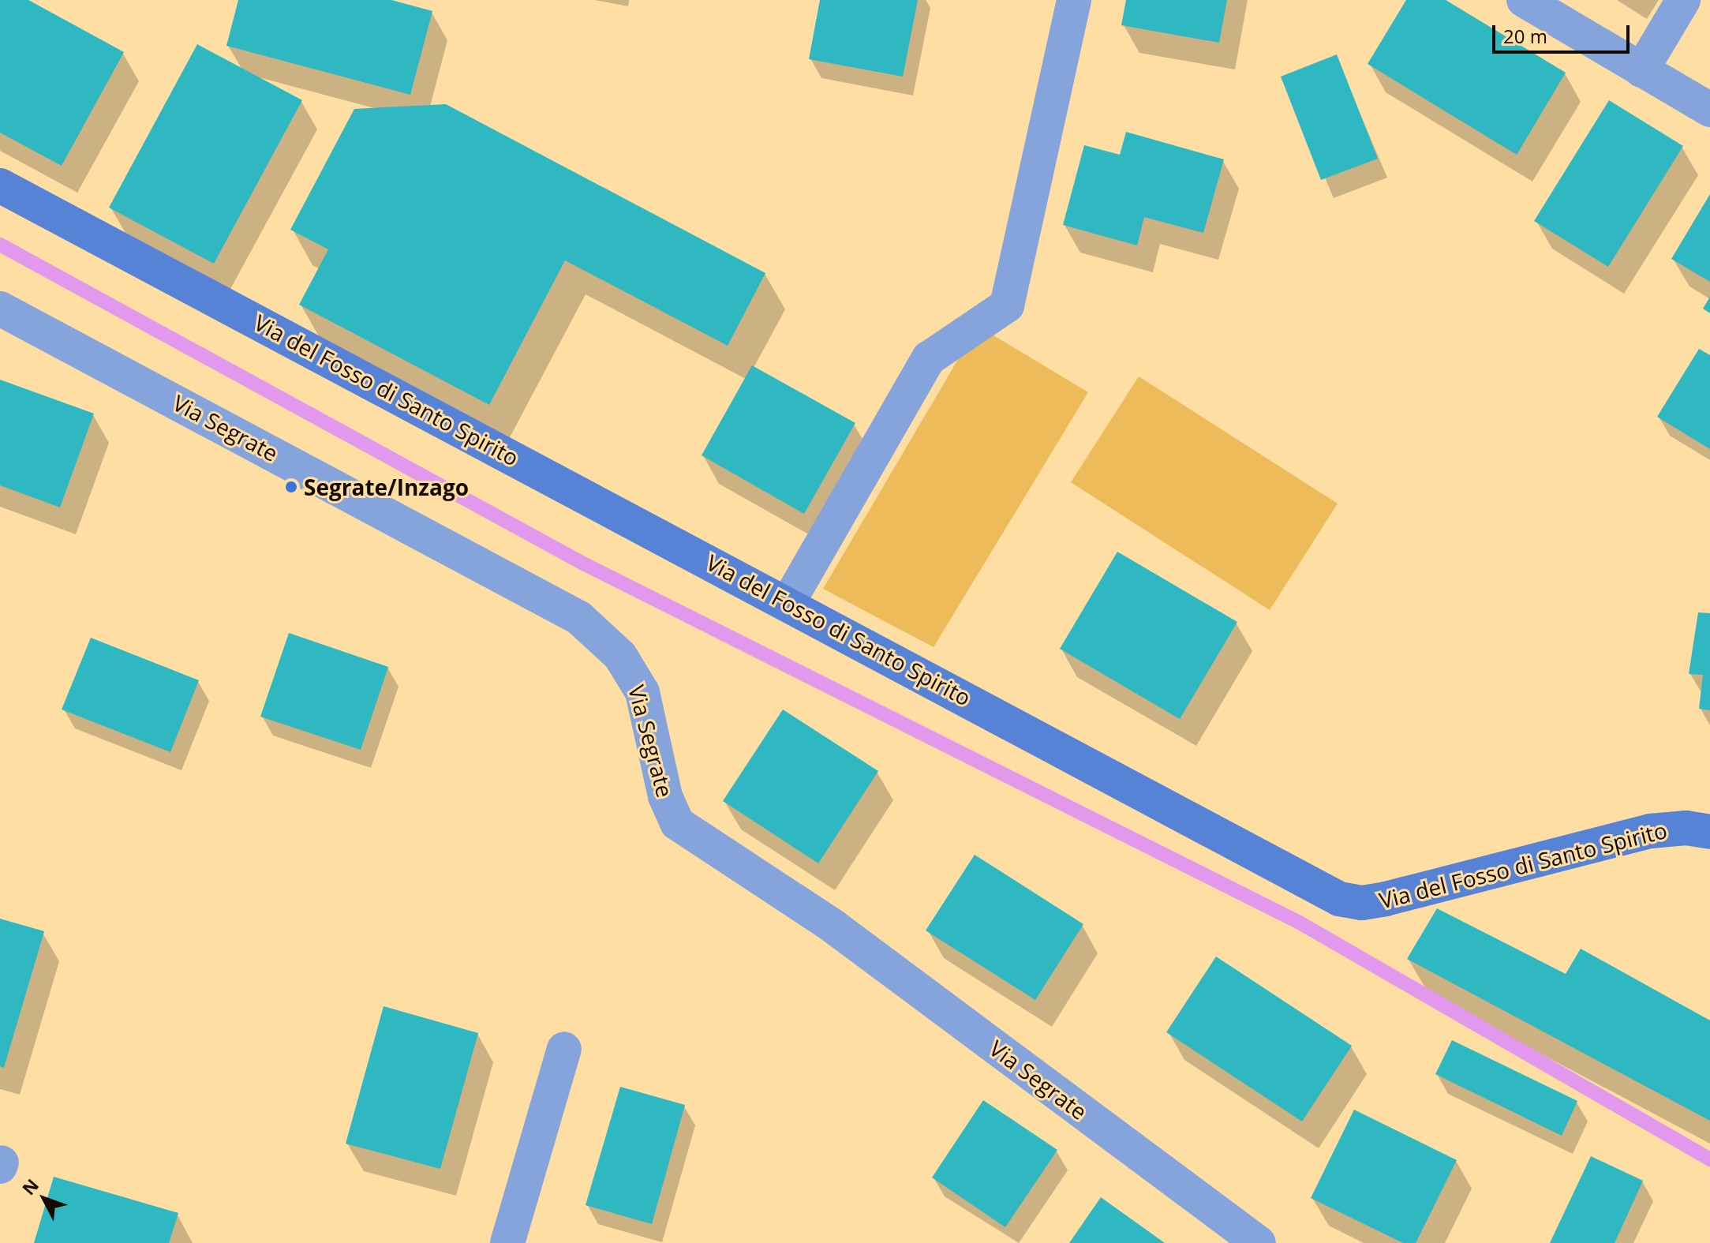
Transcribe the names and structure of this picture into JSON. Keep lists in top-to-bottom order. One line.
{"streets":{"street":["Via del Fosso di Santo Spirito","Via Segrate"]},"places":["Segrate/Inzago"],"scale_bar":"20 m","north":"top left"}
